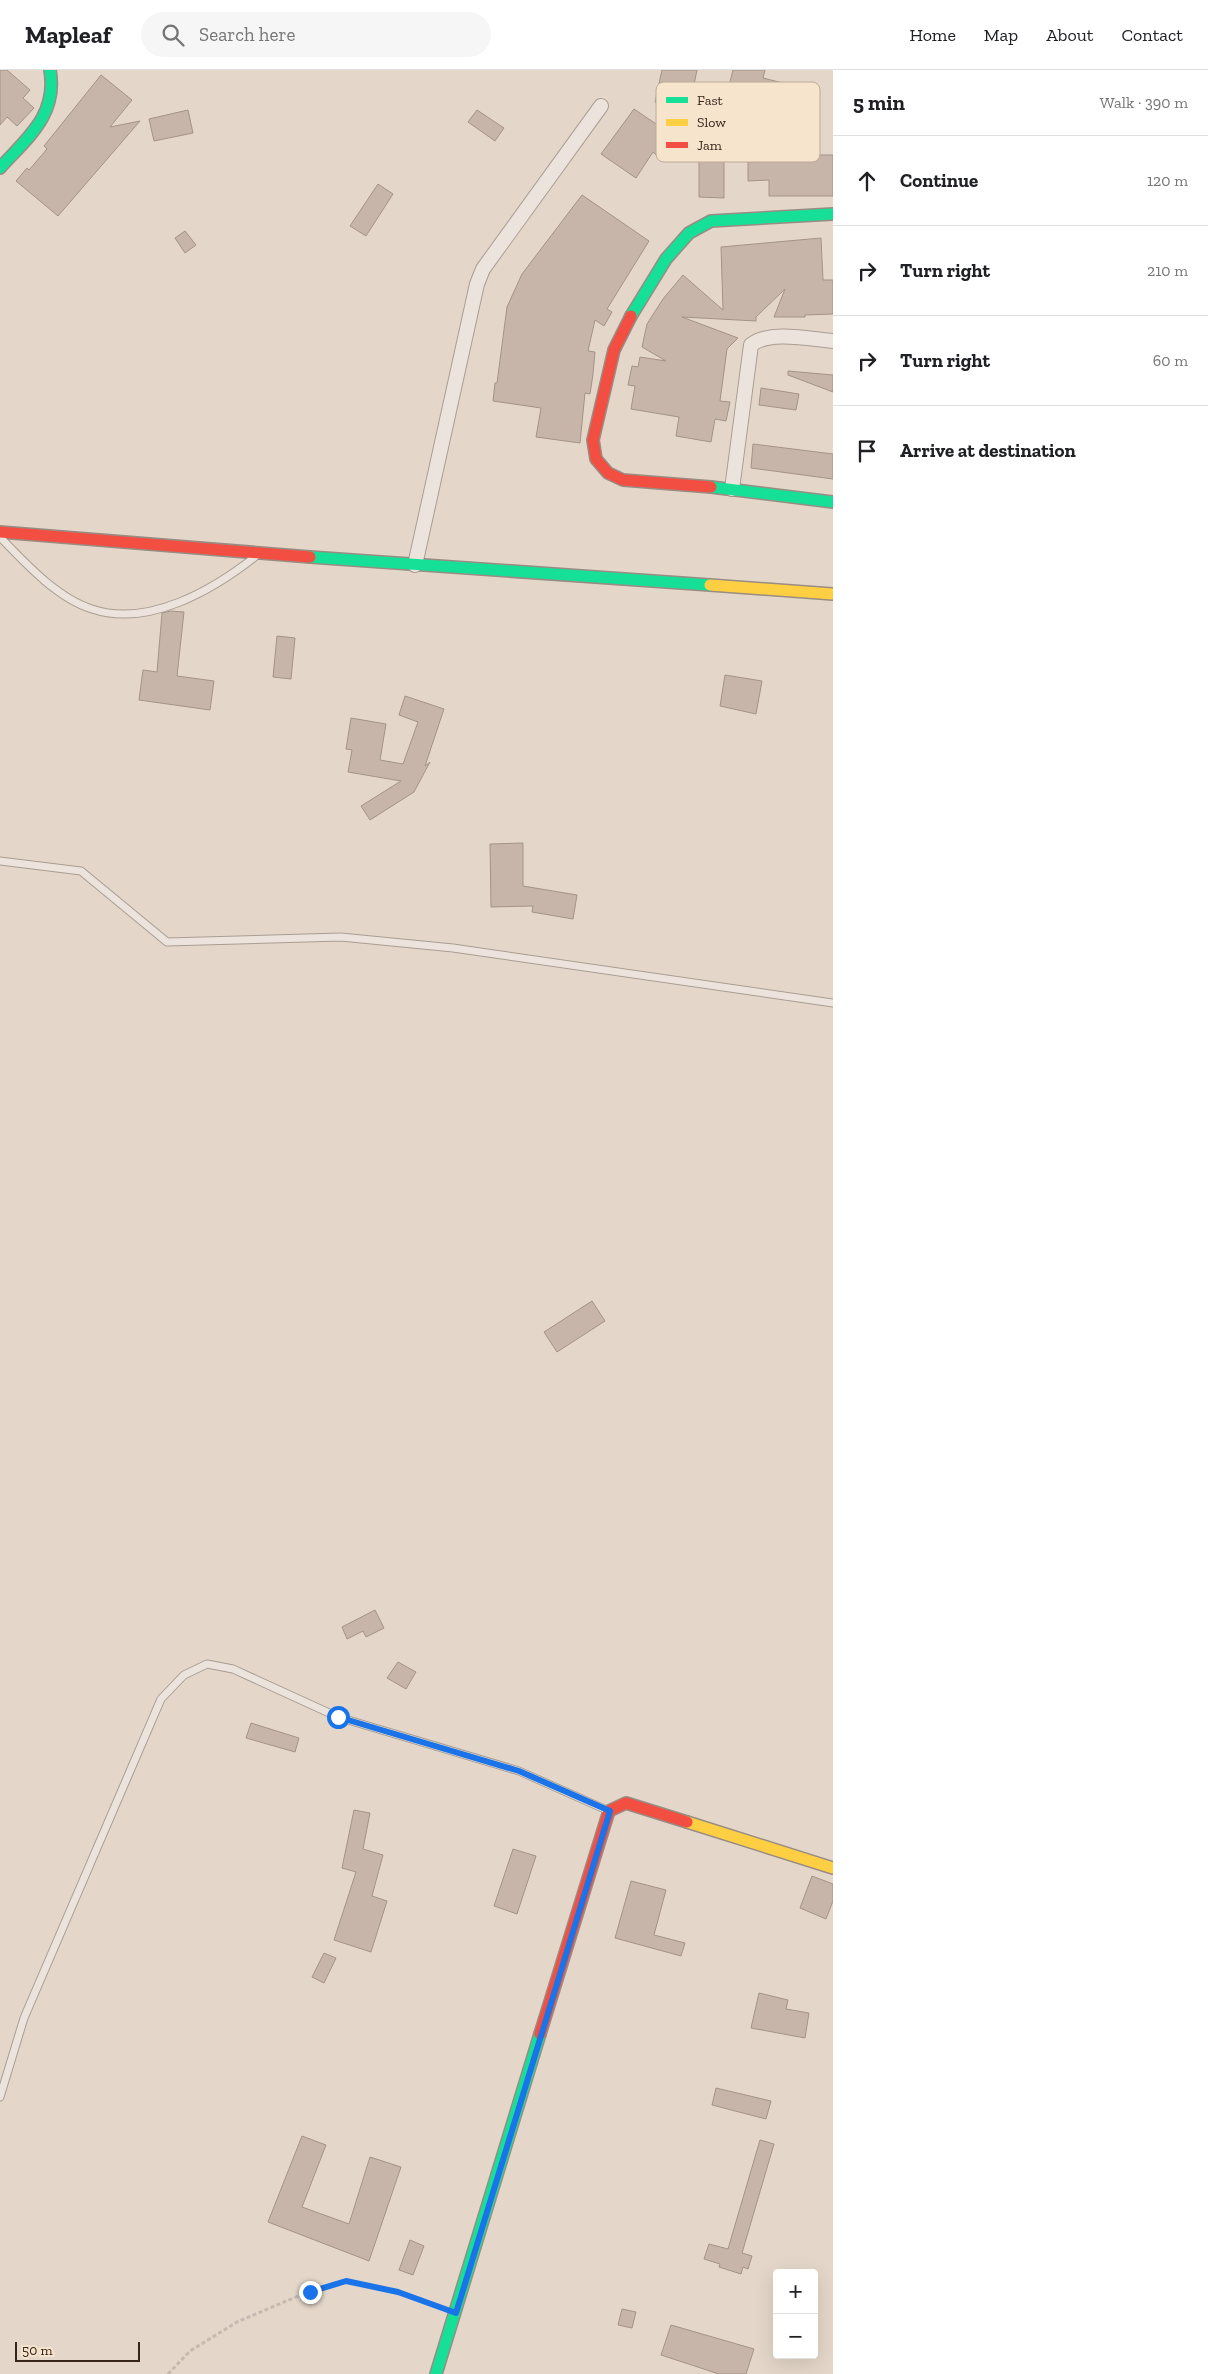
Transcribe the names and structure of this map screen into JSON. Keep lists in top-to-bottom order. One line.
{"legend":["Fast","Slow","Jam"],"scale_bar":"50 m","page":{"header":"Mapleaf","search":"Search here","nav":["Home","Map","About","Contact"],"heading":["5 min","Walk · 390 m"],"list":[["Continue","120 m"],["Turn right","210 m"],["Turn right","60 m"],"Arrive at destination"],"map_buttons":["+","−"],"scale":"50 m"}}
